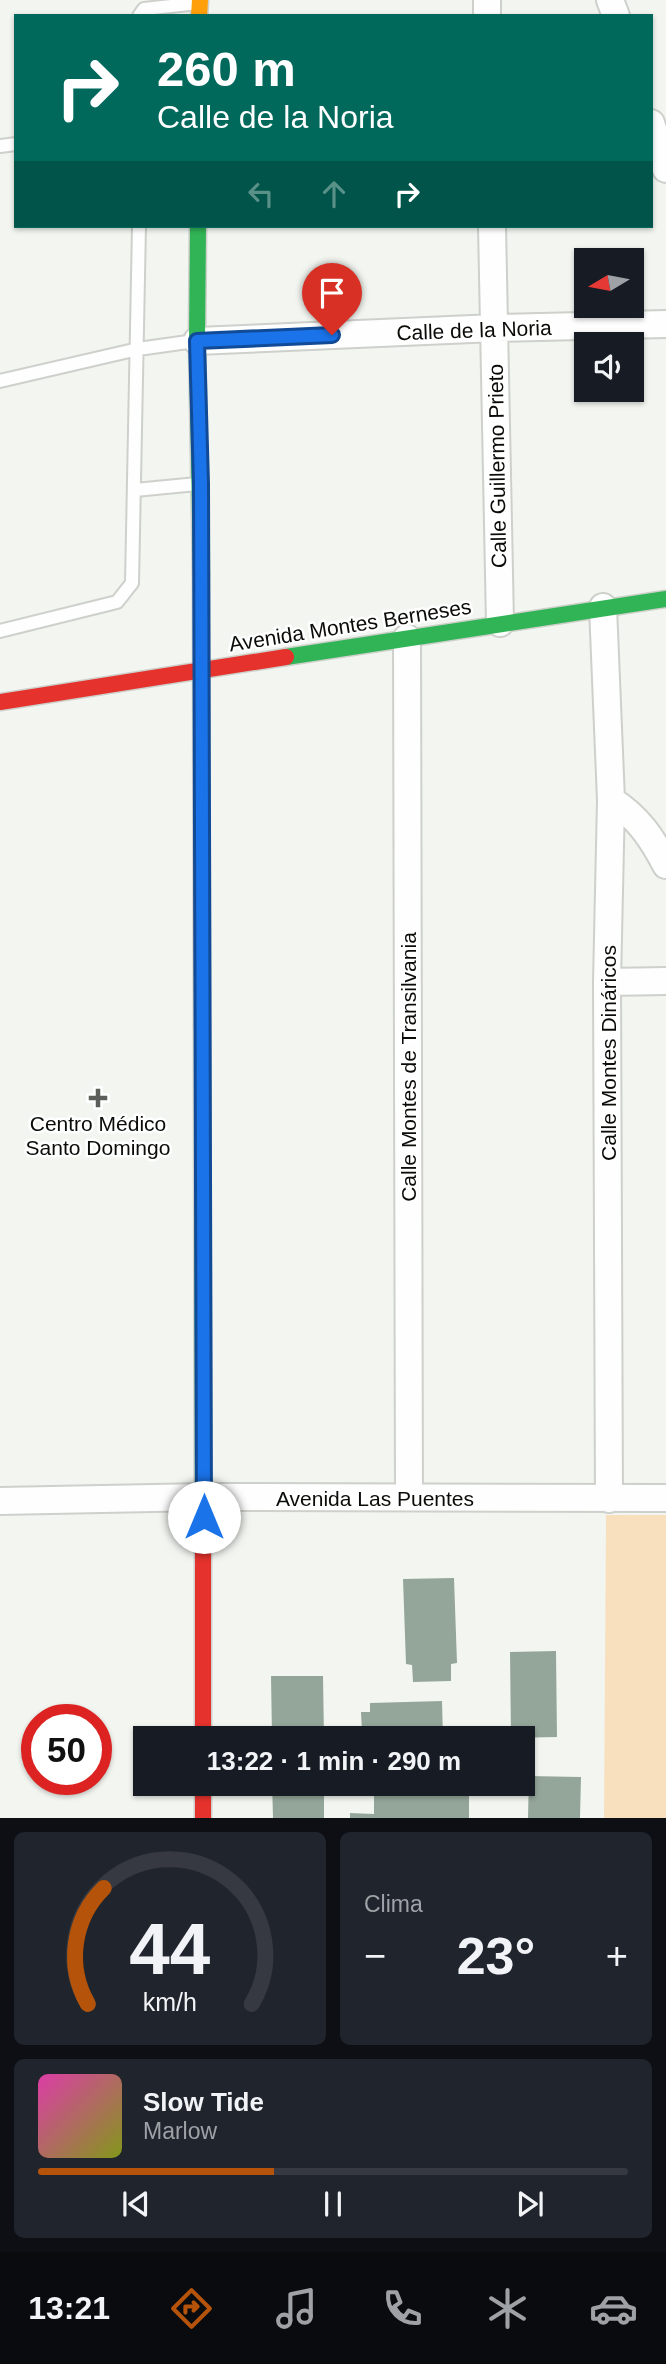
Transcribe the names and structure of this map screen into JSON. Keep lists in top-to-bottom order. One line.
{"streets":{"main road":["Avenida Montes Berneses"],"street":["Calle de la Noria","Calle Guillermo Prieto","Calle Montes Dináricos","Calle Montes de Transilvania","Avenida Las Puentes"]},"crossings":[["Calle de la Noria","Calle Guillermo Prieto"],["Calle Guillermo Prieto","Avenida Montes Berneses"],["Avenida Montes Berneses","Calle Montes Dináricos"],["Avenida Montes Berneses","Calle Montes de Transilvania"],["Calle Montes Dináricos","Avenida Las Puentes"],["Calle Montes de Transilvania","Avenida Las Puentes"]],"places":{"health":["Centro Médico Santo Domingo"]},"north":"left","page":{"turn":["260 m","Calle de la Noria"],"limit":"50","trip":"13:22 · 1 min · 290 m","tile":"Clima","heat":["−","23°","+"],"song":["Slow Tide","Marlow"],"tabs":"13:21","gauge":["44","km/h"]}}
